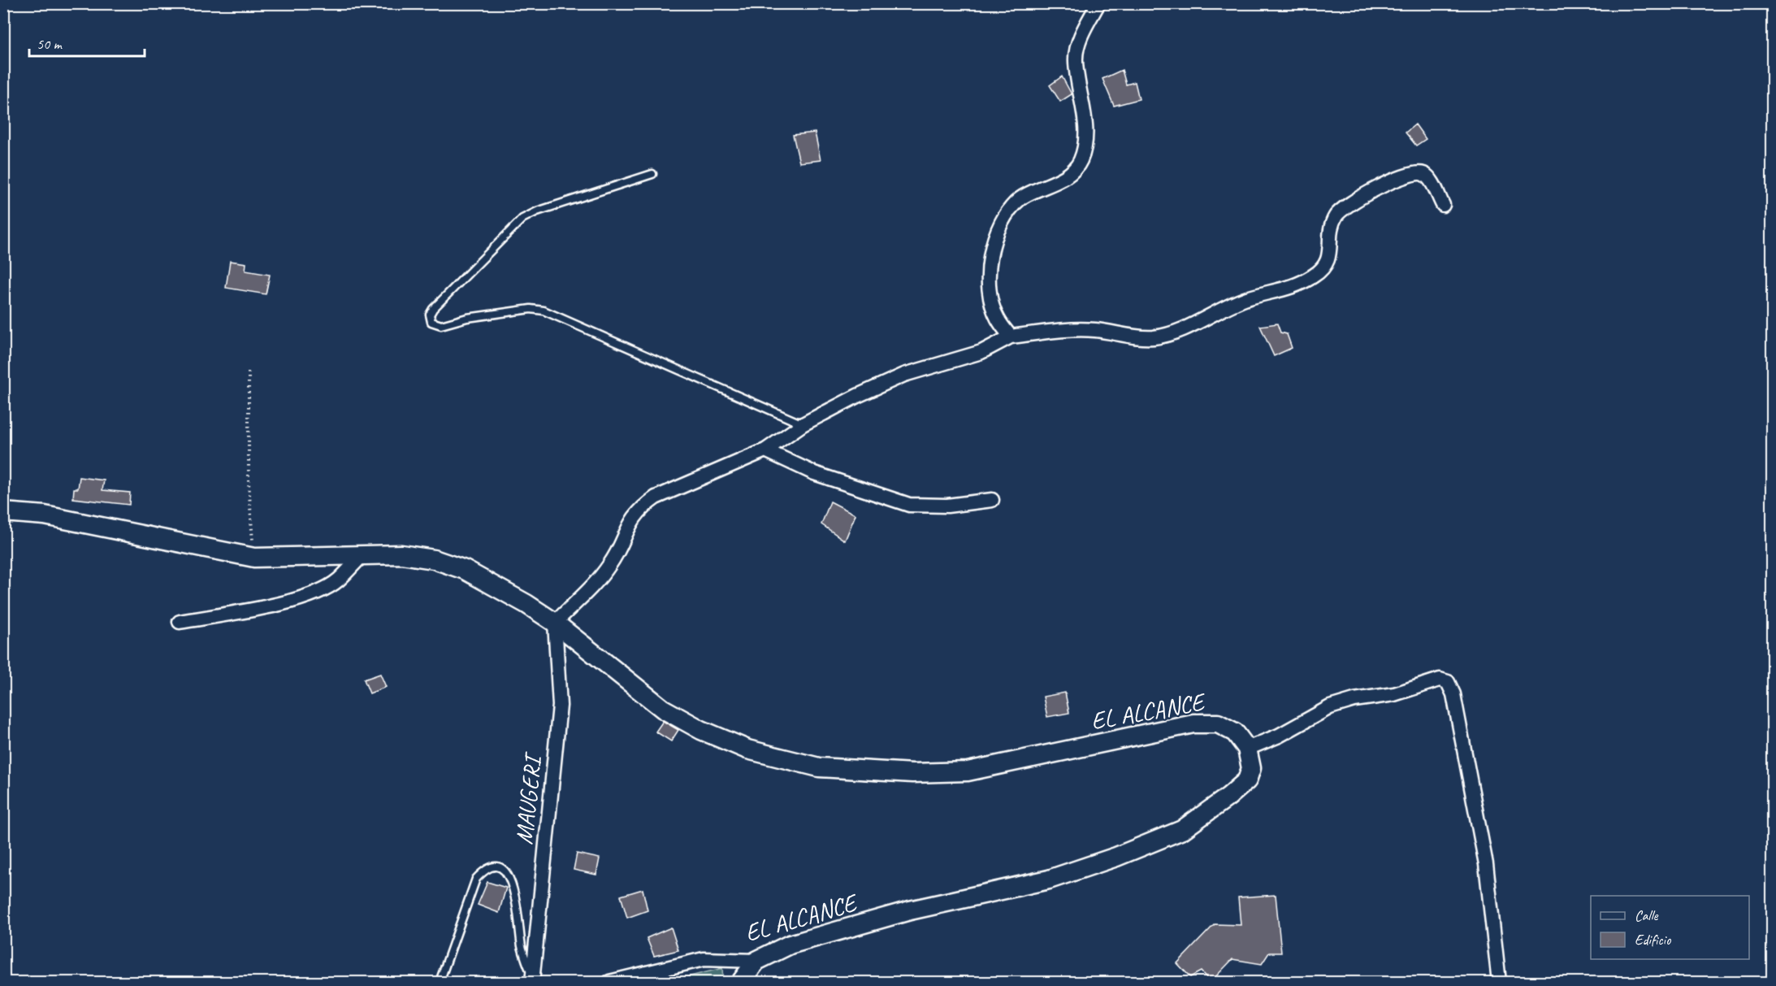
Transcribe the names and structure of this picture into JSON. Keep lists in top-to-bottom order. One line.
{"streets":{"street":["EL ALCANCE","MAUGERI"]},"crossings":[["EL ALCANCE","MAUGERI"]],"legend":["Calle","Edificio"],"scale_bar":"50 m"}
